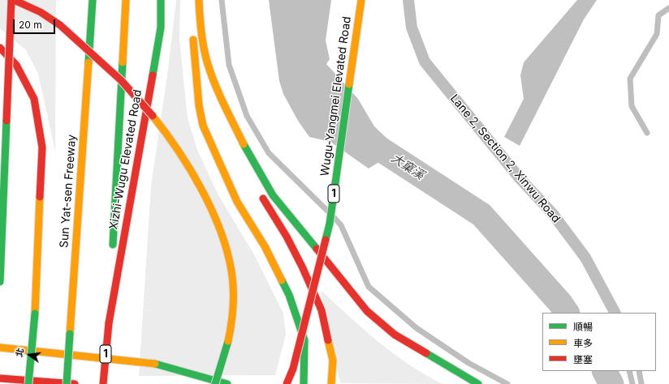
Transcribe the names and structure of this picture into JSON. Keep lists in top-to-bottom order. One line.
{"streets":{"main road":["Wugu-Yangmei Elevated Road","Xizhi-Wugu Elevated Road","Sun Yat-sen Freeway","1"],"street":["Lane 2, Section 2, Xinwu Road"]},"crossings":[["Xizhi-Wugu Elevated Road","1"]],"water":["大窠溪"],"legend":["順暢","車多","壅塞"],"scale_bar":"20 m","north":"left"}
